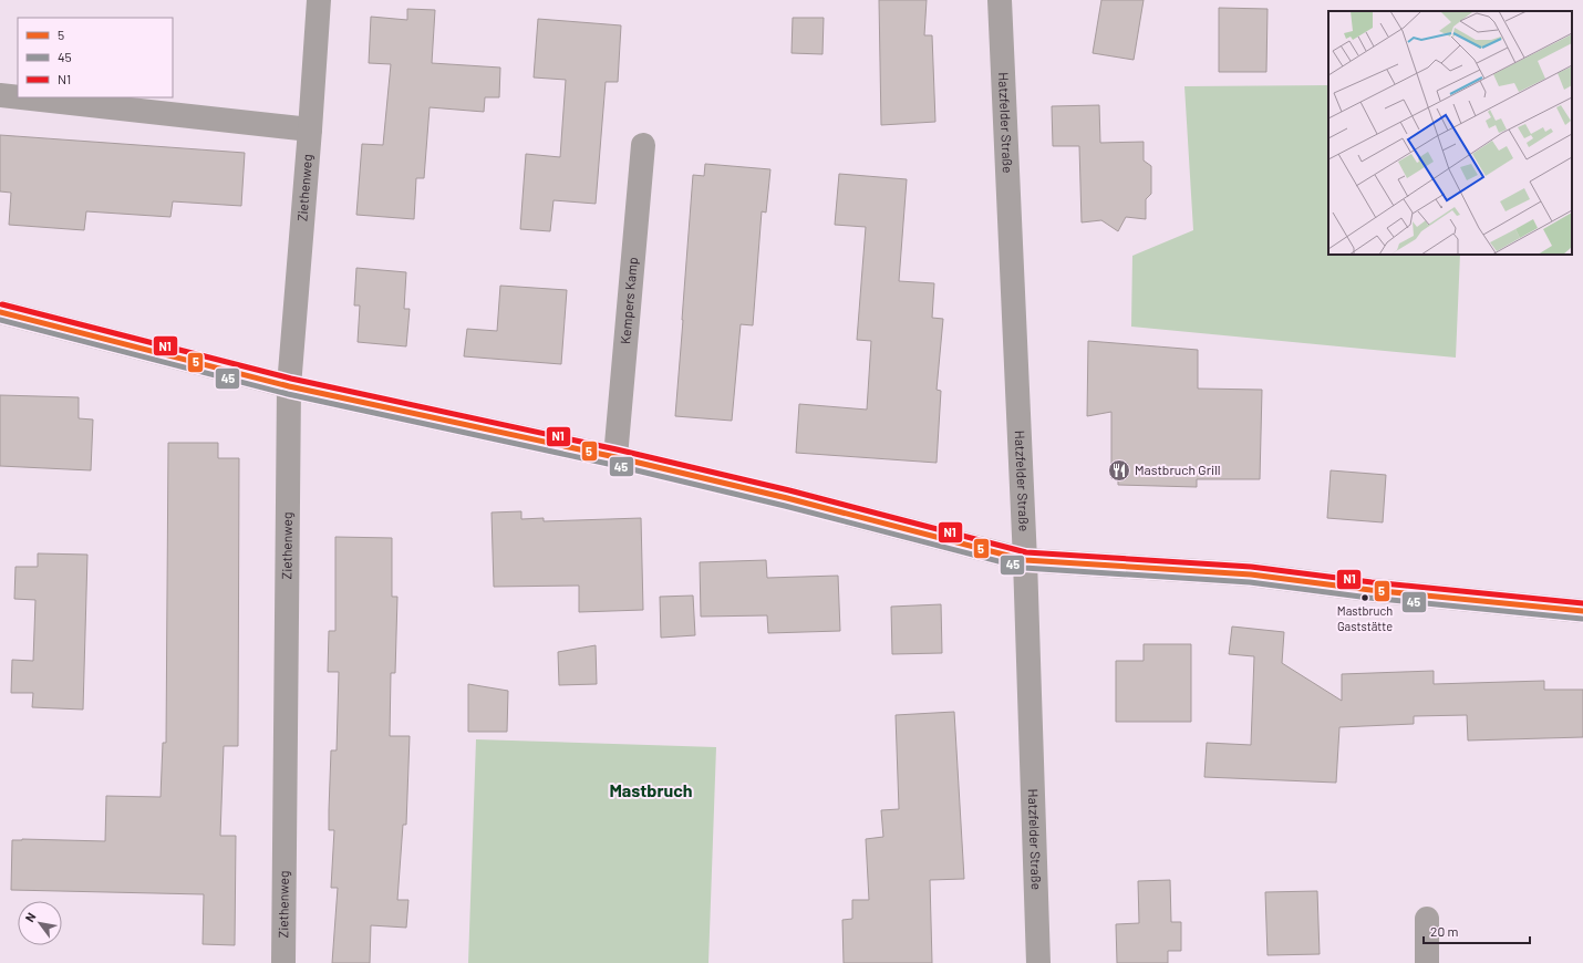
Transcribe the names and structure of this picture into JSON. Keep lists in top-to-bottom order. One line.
{"streets":{"street":["Hatzfelder Straße","Ziethenweg","Kempers Kamp"]},"districts":["Mastbruch"],"places":{"restaurant":["Mastbruch Grill"],"other":["Mastbruch Gaststätte"]},"lines":["transit line N1","transit line 5","transit line 45"],"legend":["5","45","N1"],"scale_bar":"20 m","north":"top left"}
